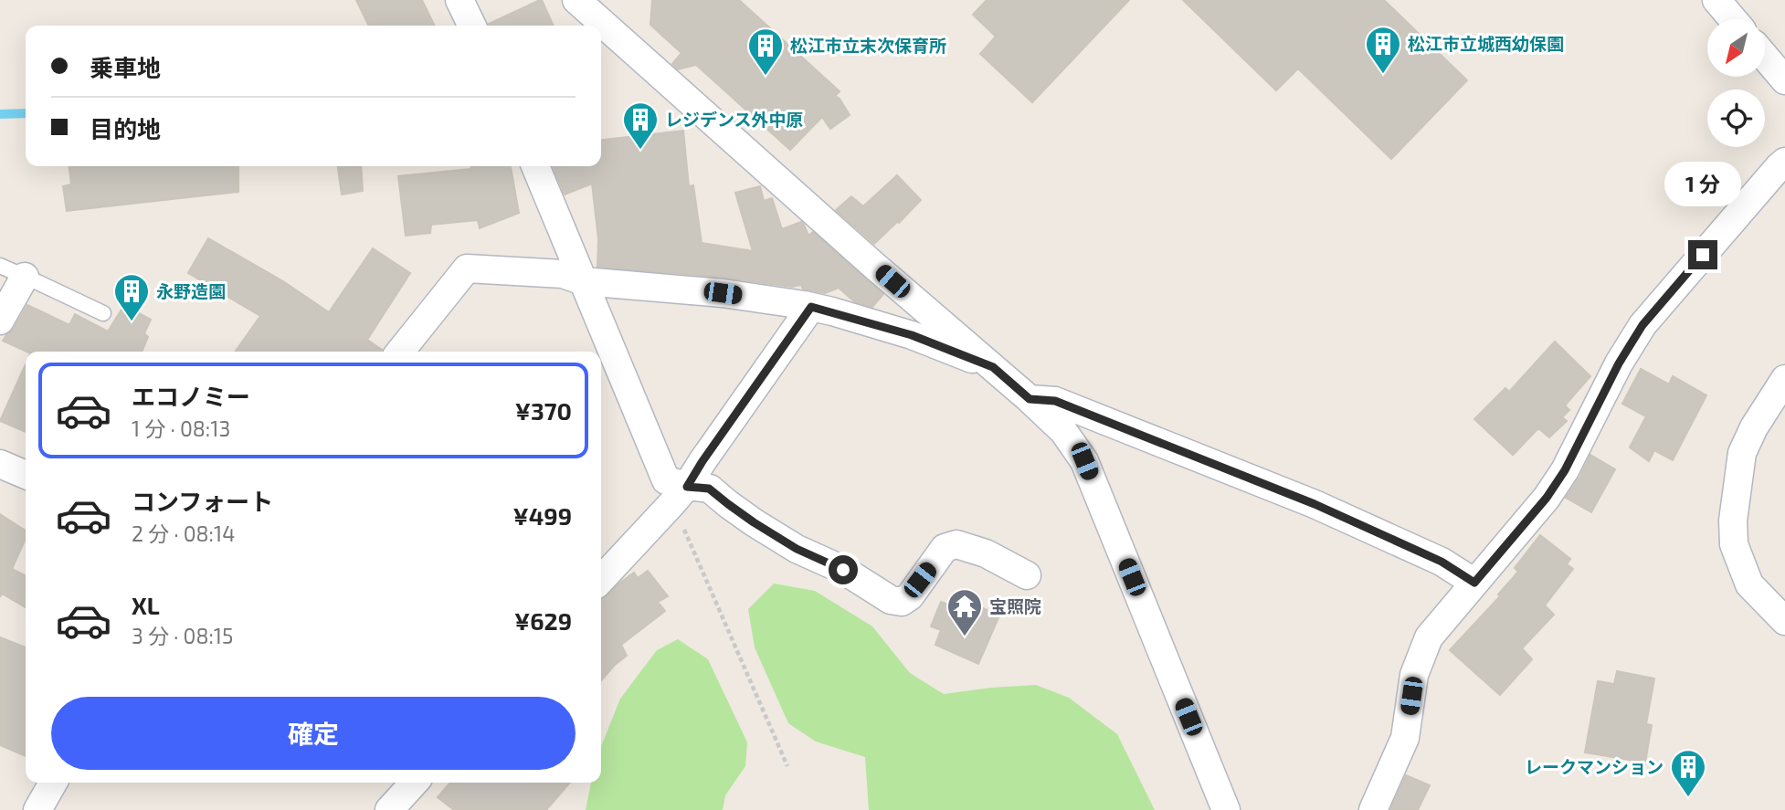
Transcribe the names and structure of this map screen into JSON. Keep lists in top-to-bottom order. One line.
{"places":{"building":["松江市立城西幼保園","松江市立末次保育所","レジデンス外中原","永野造園","レークマンション"],"temple":["宝照院"]},"north":"bottom left","page":{"banner":["乗車地","目的地"],"bubble":"1 分","list":[{"name":"エコノミー","note":"1 分 · 08:13","value":"¥370"},{"name":"コンフォート","note":"2 分 · 08:14","value":"¥499"},{"name":"XL","note":"3 分 · 08:15","value":"¥629"}],"buttons":"確定"}}
